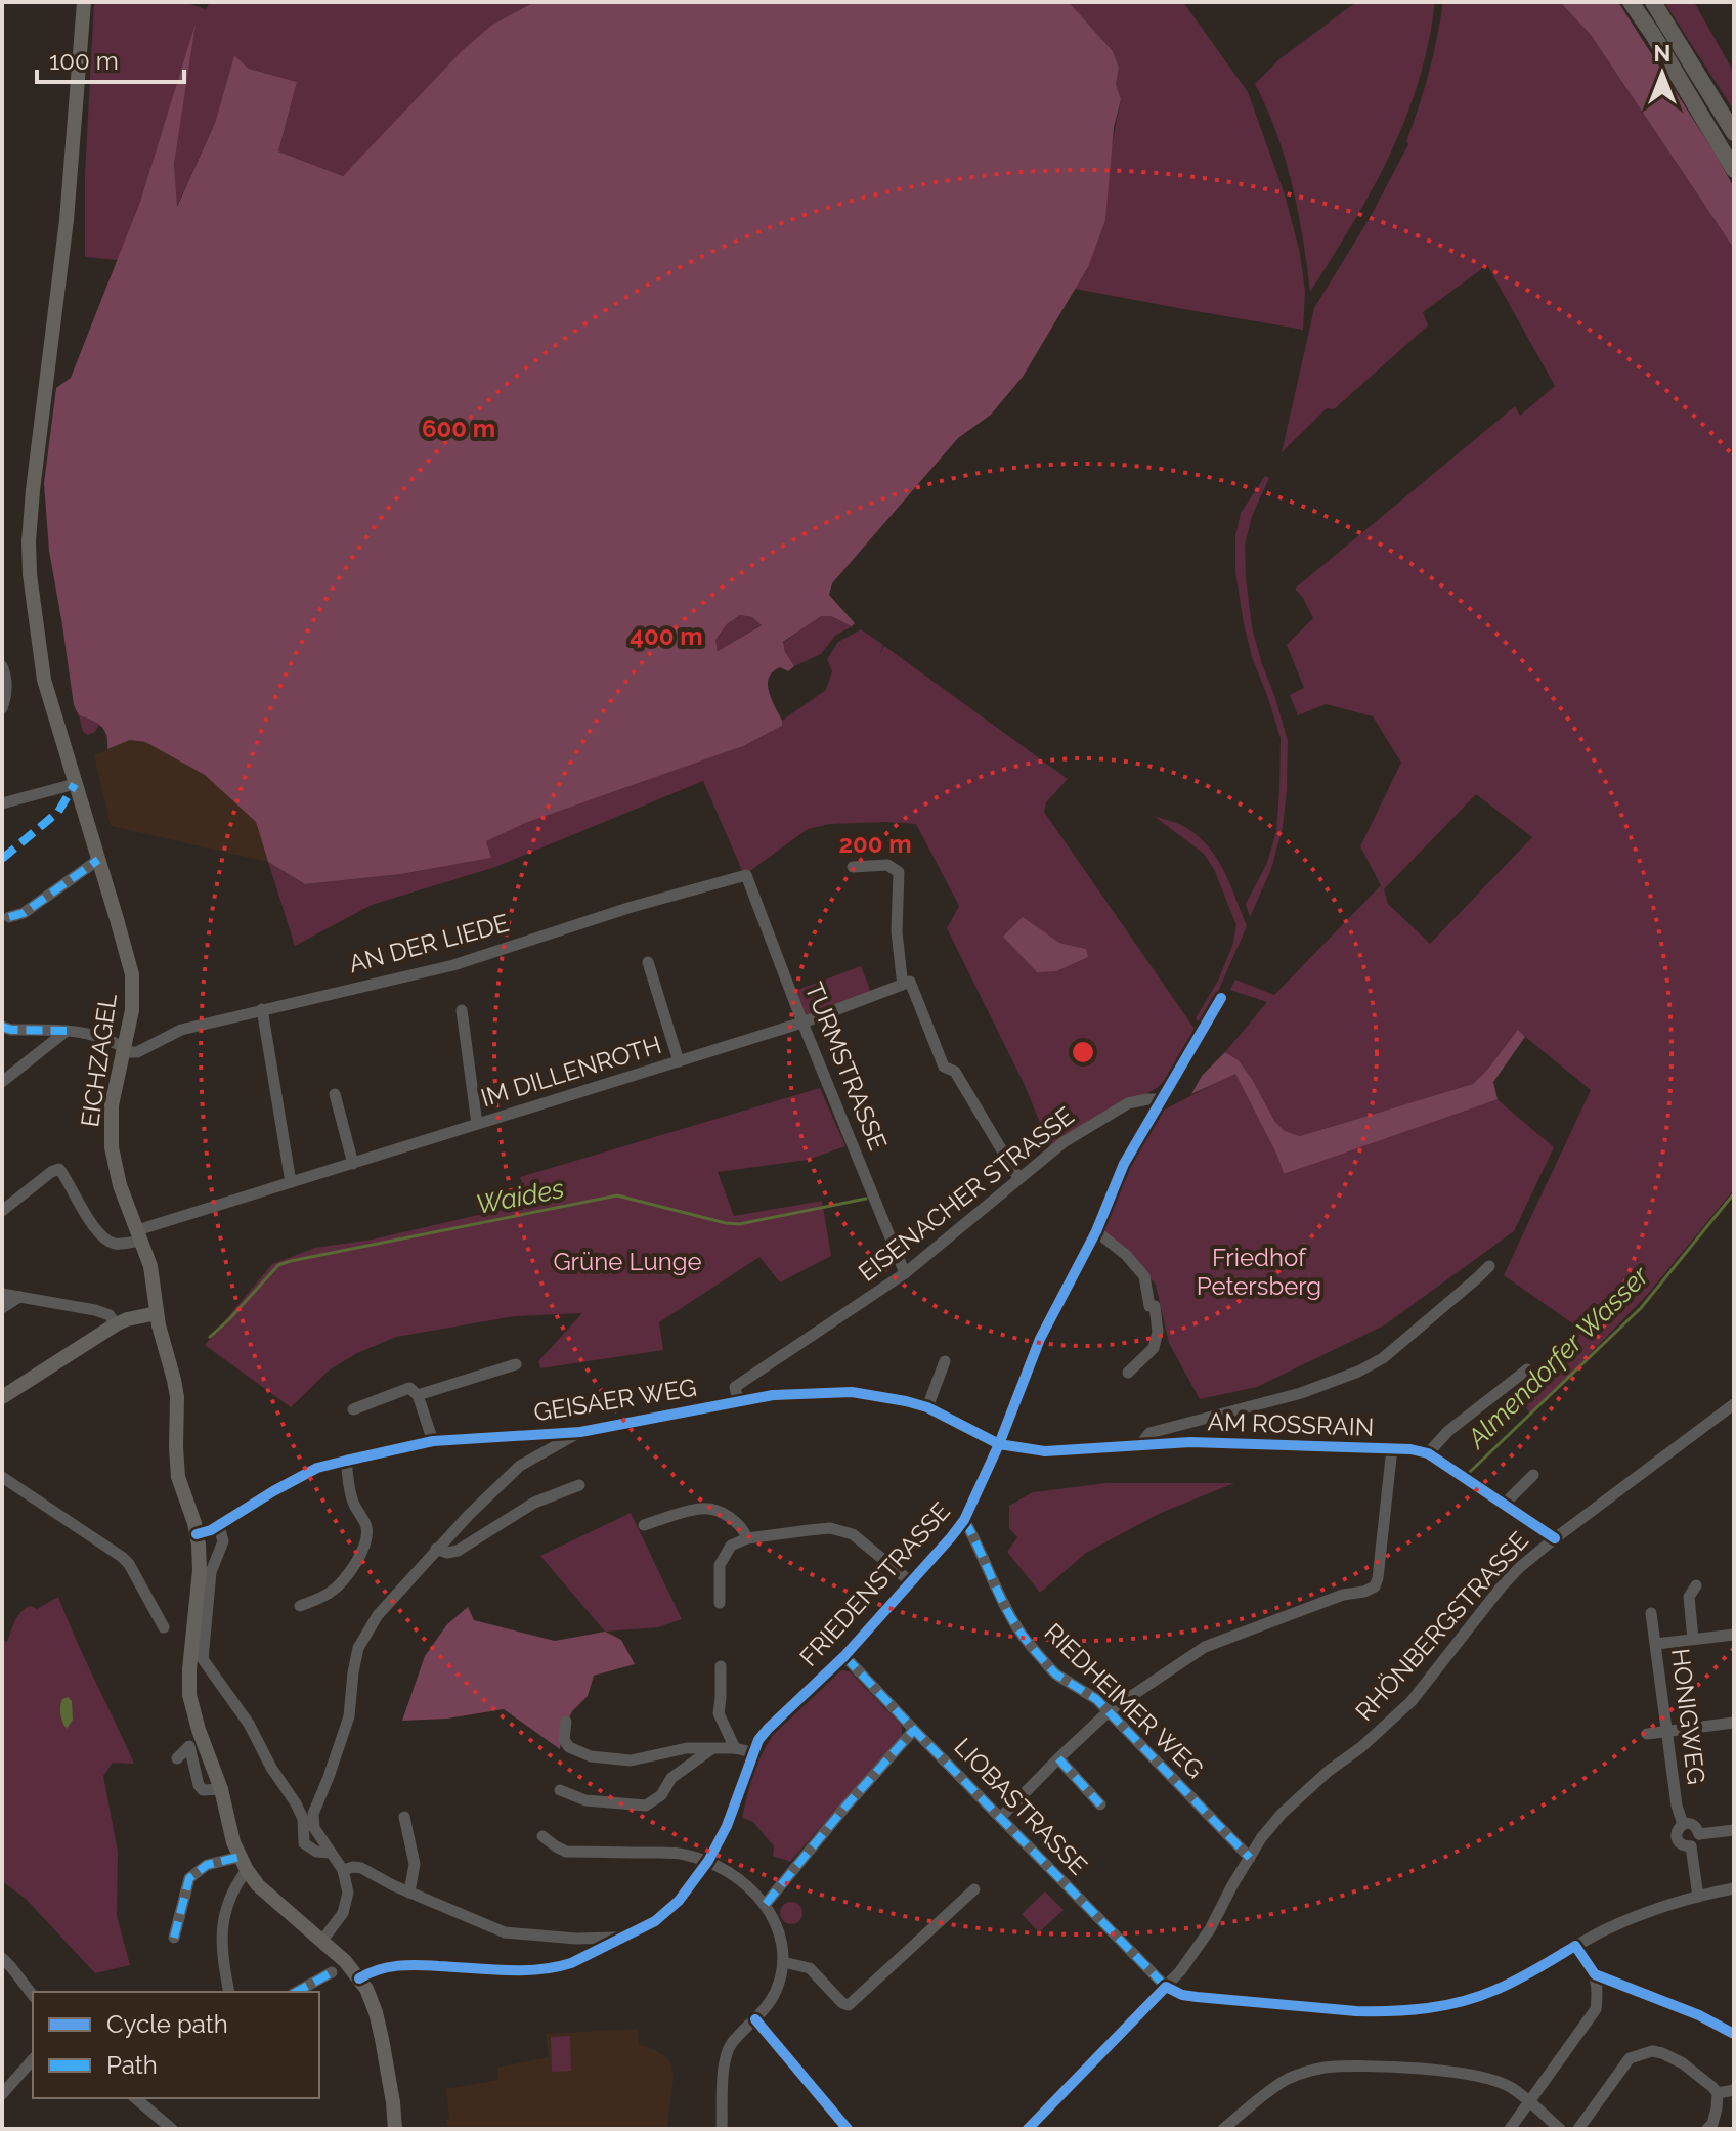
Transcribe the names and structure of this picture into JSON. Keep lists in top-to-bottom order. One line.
{"streets":{"main road":["EICHZAGEL"],"street":["AN DER LIEDE","TURMSTRASSE","IM DILLENROTH","EISENACHER STRASSE","GEISAER WEG","AM ROSSRAIN","FRIEDENSTRASSE","RHÖNBERGSTRASSE","RIEDHEIMER WEG","HONIGWEG","LIOBASTRASSE"]},"crossings":[["AN DER LIEDE","EICHZAGEL"],["AN DER LIEDE","TURMSTRASSE"],["EICHZAGEL","IM DILLENROTH"],["EICHZAGEL","GEISAER WEG"],["TURMSTRASSE","IM DILLENROTH"],["TURMSTRASSE","EISENACHER STRASSE"],["EISENACHER STRASSE","GEISAER WEG"],["EISENACHER STRASSE","FRIEDENSTRASSE"],["GEISAER WEG","AM ROSSRAIN"],["GEISAER WEG","FRIEDENSTRASSE"],["AM ROSSRAIN","FRIEDENSTRASSE"],["AM ROSSRAIN","RHÖNBERGSTRASSE"],["FRIEDENSTRASSE","RIEDHEIMER WEG"],["FRIEDENSTRASSE","LIOBASTRASSE"],["RHÖNBERGSTRASSE","RIEDHEIMER WEG"],["RHÖNBERGSTRASSE","LIOBASTRASSE"]],"water":["Waides","Almendorfer Wasser"],"parks":["Friedhof Petersberg","Grüne Lunge"],"legend":["Cycle path","Path"],"scale_bar":"100 m","north":"top","rings":["600 m","400 m","200 m"]}
